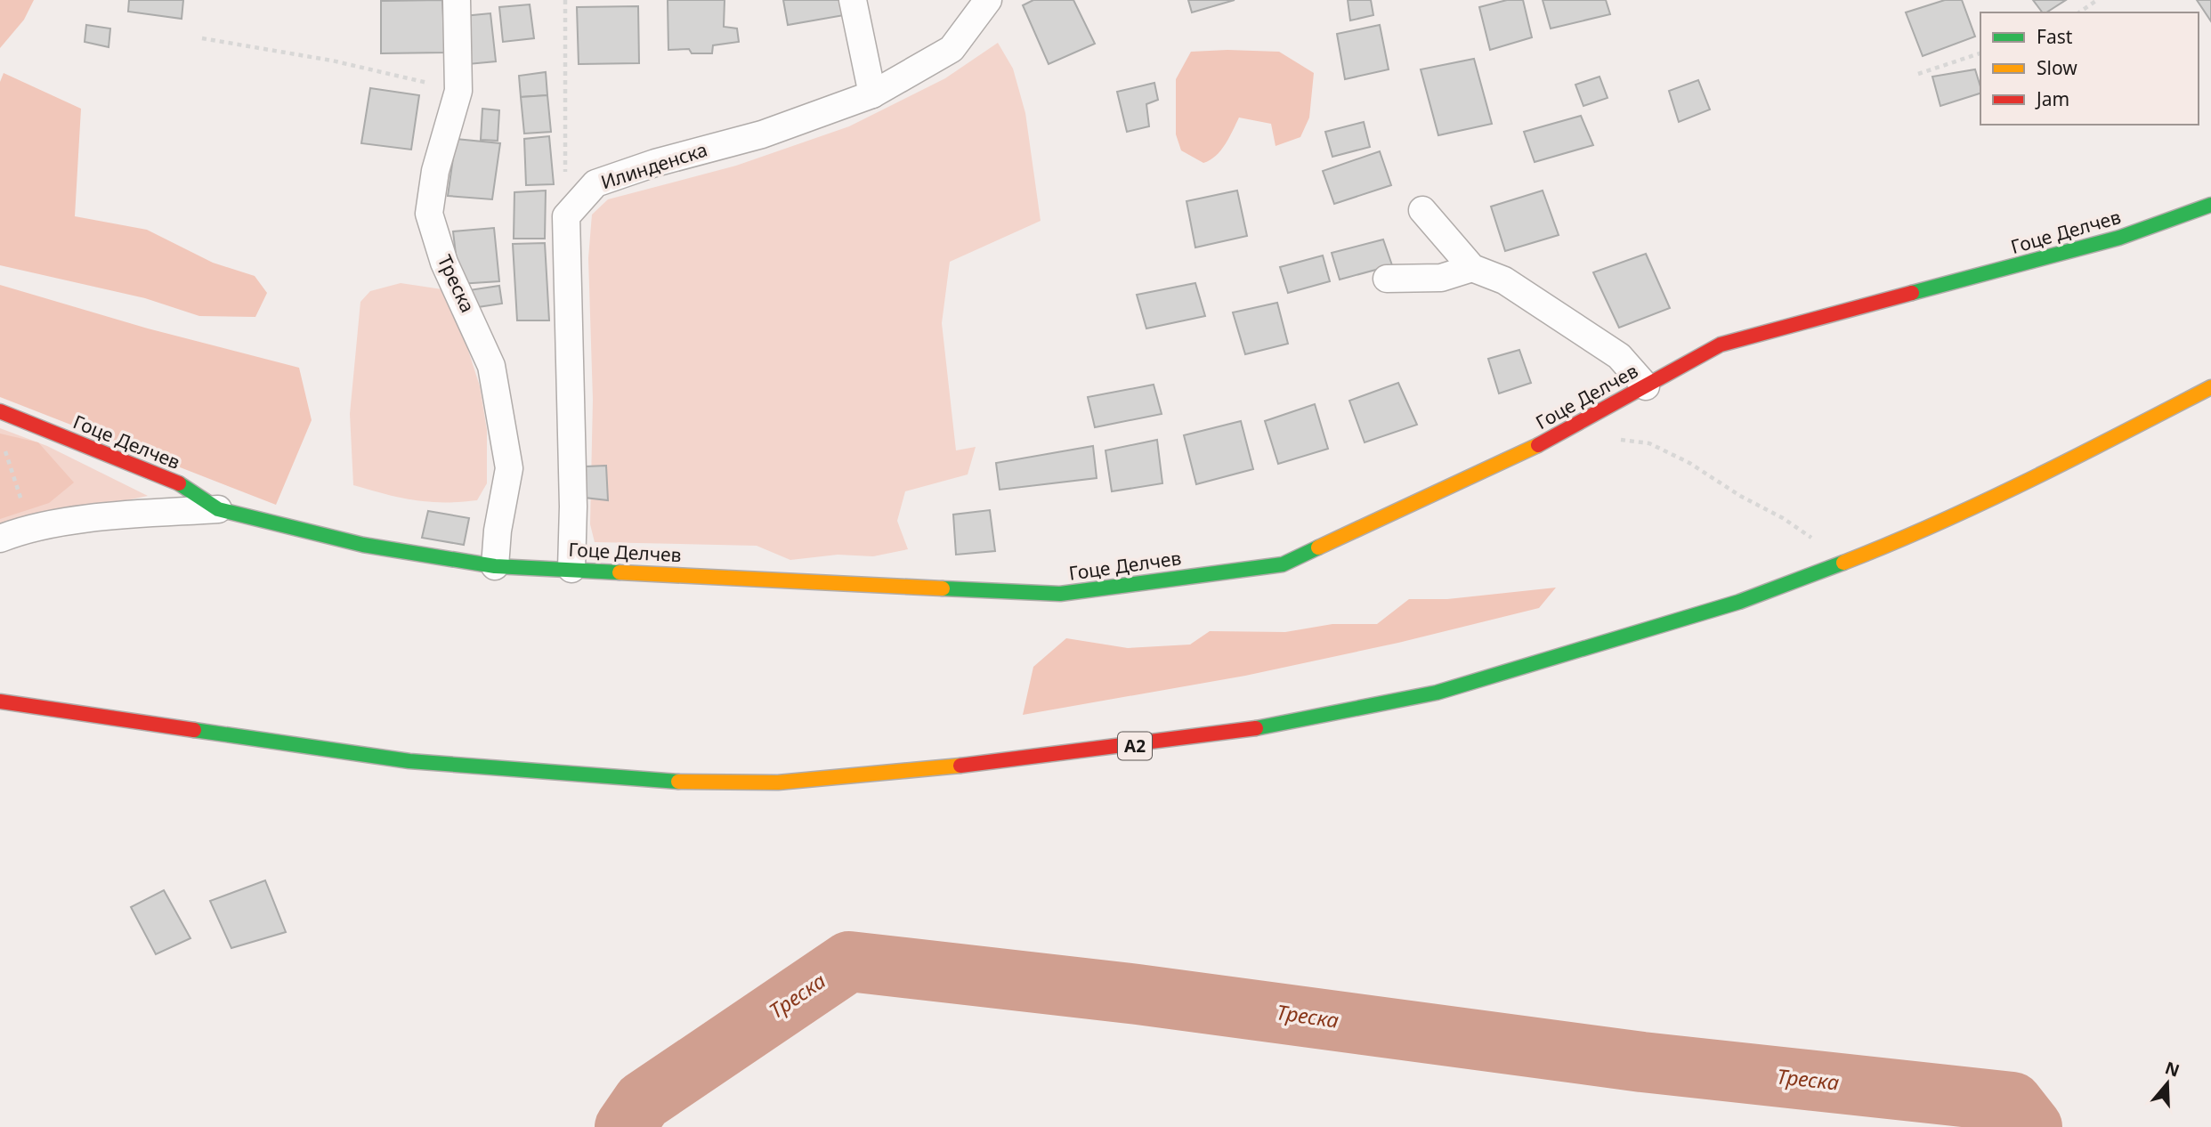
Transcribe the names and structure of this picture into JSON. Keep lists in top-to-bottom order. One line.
{"streets":{"street":["Илинденска","Гоце Делчев","Треска","A2"]},"crossings":[["Гоце Делчев","Треска"]],"water":["Треска"],"legend":["Fast","Slow","Jam"],"north":"top"}
